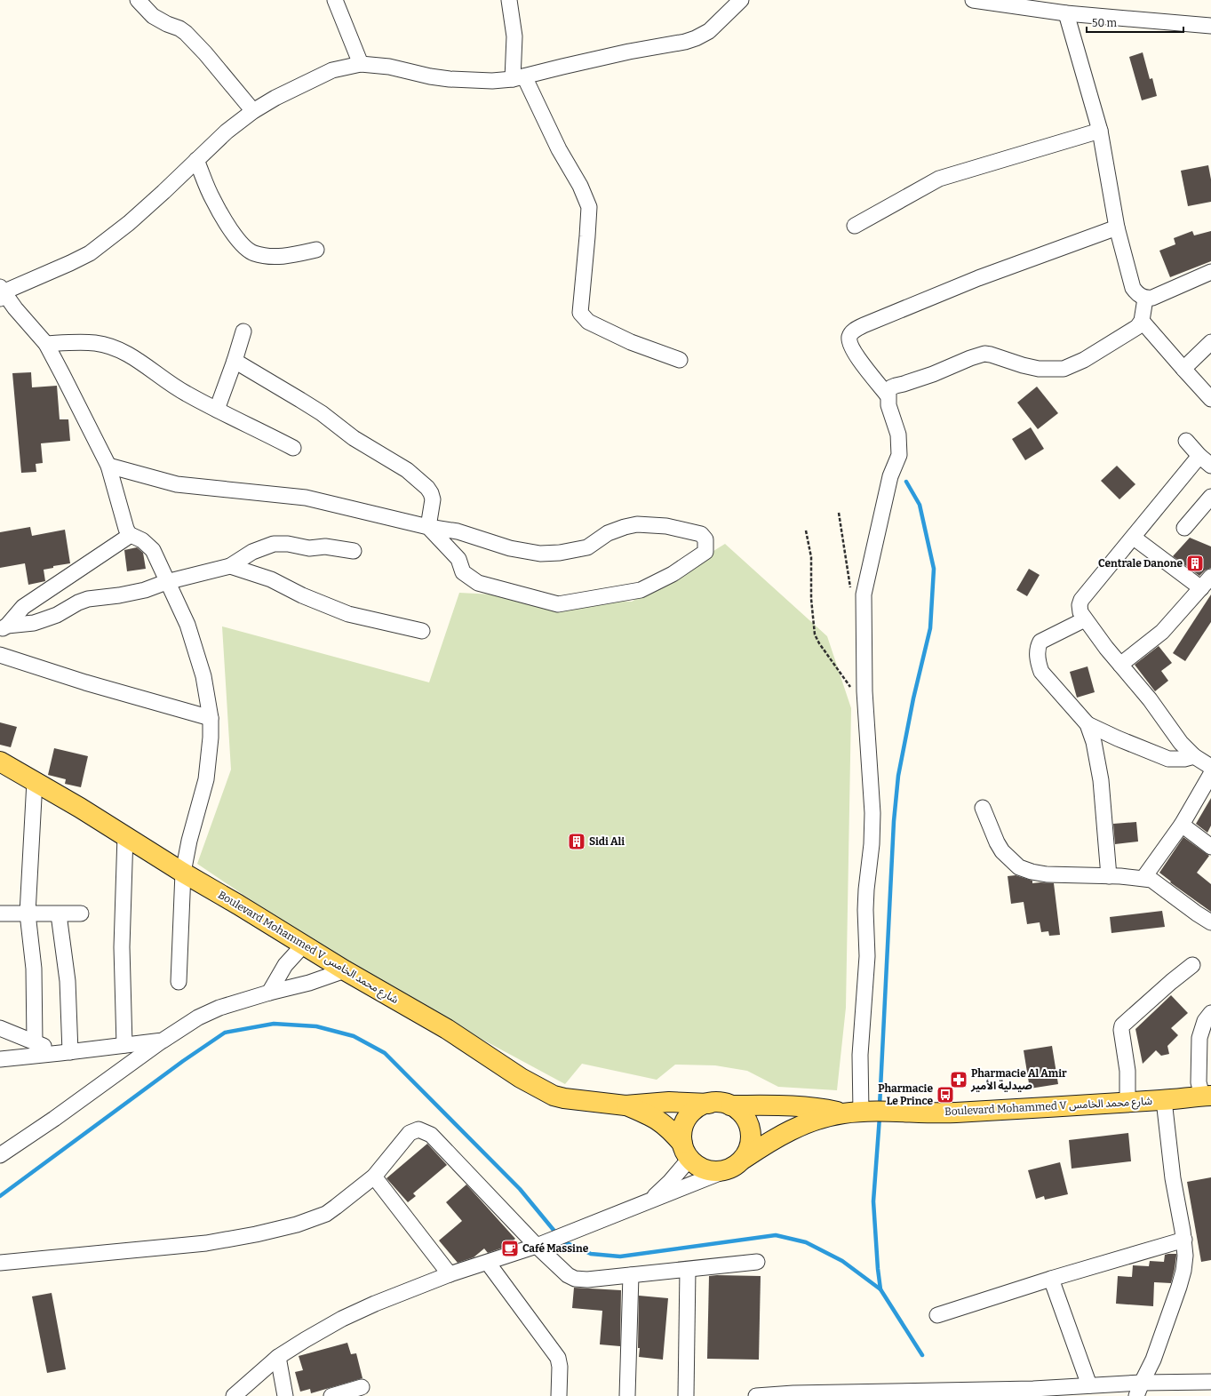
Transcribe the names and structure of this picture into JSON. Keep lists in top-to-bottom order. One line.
{"streets":{"main road":["Boulevard Mohammed V شارع محمد الخامس"]},"places":{"building":["Centrale Danone","Sidi Ali"],"pharmacy":["Pharmacie Al Amir صيدلية الأمير"],"bus stop":["Pharmacie Le Prince"],"cafe":["Café Massine"]},"scale_bar":"50 m"}
